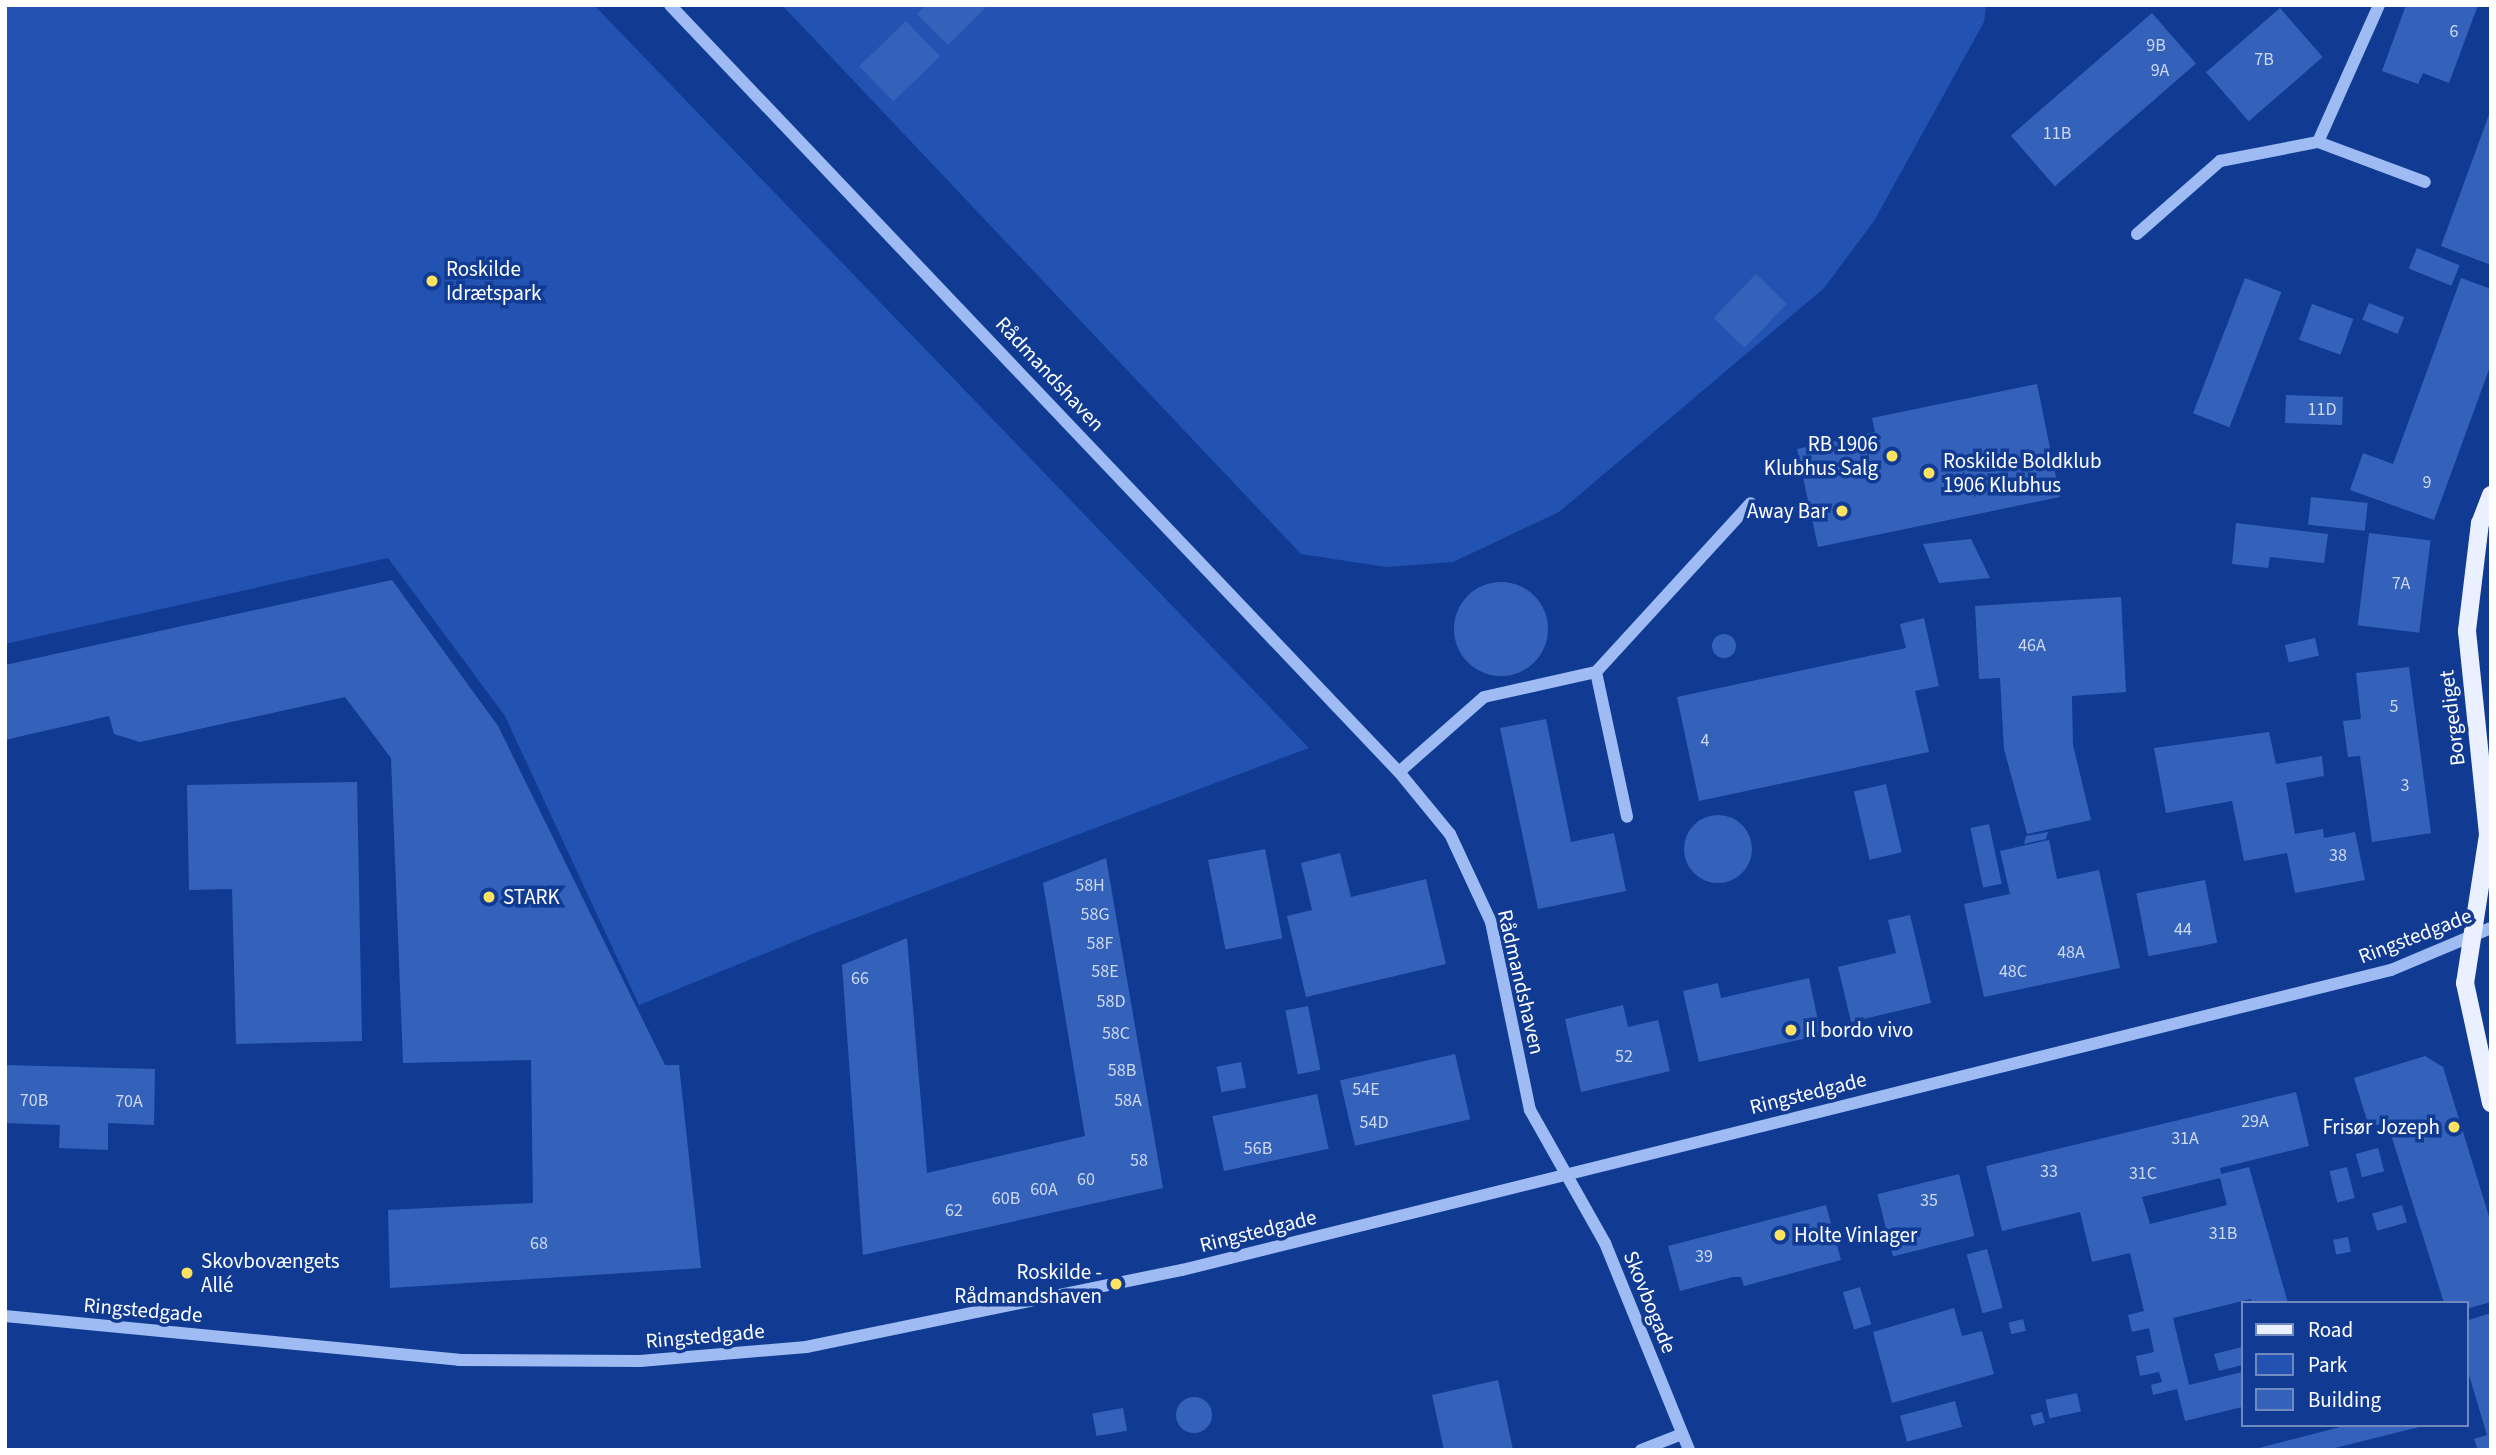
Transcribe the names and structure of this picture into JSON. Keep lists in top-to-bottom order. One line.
{"streets":{"main road":["Borgediget"],"street":["Rådmandshaven","Ringstedgade","Skovbogade"]},"crossings":[["Rådmandshaven","Ringstedgade"],["Rådmandshaven","Skovbogade"],["Borgediget","Ringstedgade"],["Ringstedgade","Skovbogade"]],"places":["Roskilde Idrætspark","RB 1906 Klubhus Salg","Roskilde Boldklub 1906 Klubhus","Away Bar","STARK","Il bordo vivo","Frisør Jozeph","Holte Vinlager","Skovbovængets Allé","Roskilde - Rådmandshaven"],"house_numbers":["6","9B","7B","9A","11B","11D","9","7A","46A","5","4","3","38","58H","58G","44","58F","48A","58E","48C","66","58D","58C","52","58B","54E","70B","58A","70A","29A","54D","31A","56B","58","33","31C","60","60A","60B","35","62","31B","68","39"],"legend":["Road","Park","Building"]}
